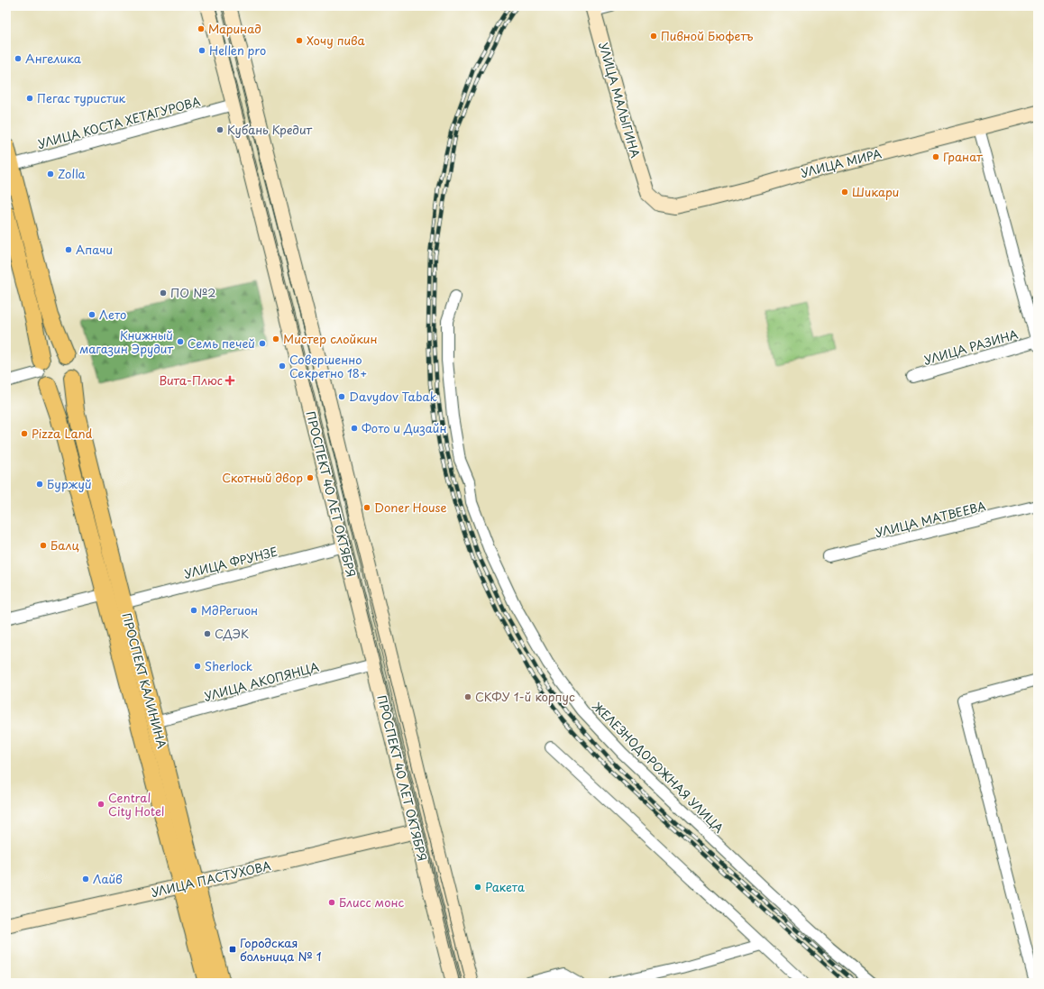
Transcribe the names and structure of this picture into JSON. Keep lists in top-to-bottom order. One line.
{"streets":{"main road":["ПРОСПЕКТ КАЛИНИНА"],"street":["УЛИЦА МАЛЫГИНА","УЛИЦА КОСТА ХЕТАГУРОВА","УЛИЦА МИРА","УЛИЦА РАЗИНА","ПРОСПЕКТ 40 ЛЕТ ОКТЯБРЯ","УЛИЦА МАТВЕЕВА","УЛИЦА ФРУНЗЕ","УЛИЦА АКОПЯНЦА","ЖЕЛЕЗНОДОРОЖНАЯ УЛИЦА","УЛИЦА ПАСТУХОВА"]},"crossings":[["УЛИЦА МАЛЫГИНА","УЛИЦА МИРА"],["УЛИЦА КОСТА ХЕТАГУРОВА","ПРОСПЕКТ 40 ЛЕТ ОКТЯБРЯ"],["УЛИЦА КОСТА ХЕТАГУРОВА","ПРОСПЕКТ КАЛИНИНА"],["ПРОСПЕКТ 40 ЛЕТ ОКТЯБРЯ","УЛИЦА ФРУНЗЕ"],["ПРОСПЕКТ 40 ЛЕТ ОКТЯБРЯ","УЛИЦА АКОПЯНЦА"],["ПРОСПЕКТ 40 ЛЕТ ОКТЯБРЯ","УЛИЦА ПАСТУХОВА"],["УЛИЦА ФРУНЗЕ","ПРОСПЕКТ КАЛИНИНА"],["ПРОСПЕКТ КАЛИНИНА","УЛИЦА АКОПЯНЦА"],["ПРОСПЕКТ КАЛИНИНА","УЛИЦА ПАСТУХОВА"]],"places":{"other":["Маринад","Пивной Бюфетъ","Хочу пива","Hellen pro","Ангелика","Пегас туристик","Кубань Кредит","Гранат","Zolla","Шикари","Апачи","ПО №2","Лето","Мистер слойкин","Книжный магазин Эрудит","Семь печей","Совершенно Секретно 18+","Davydov Tabak","Фото и Дизайн","Pizza Land","Скотный двор","Буржуй","Doner House","Балц","МдРегион","СДЭК","Sherlock","СКФУ 1-й корпус","Central City Hotel","Лайв","Ракета","Блисс монс"],"health":["Вита-Плюс"],"transit":["Городская больница № 1"]}}
